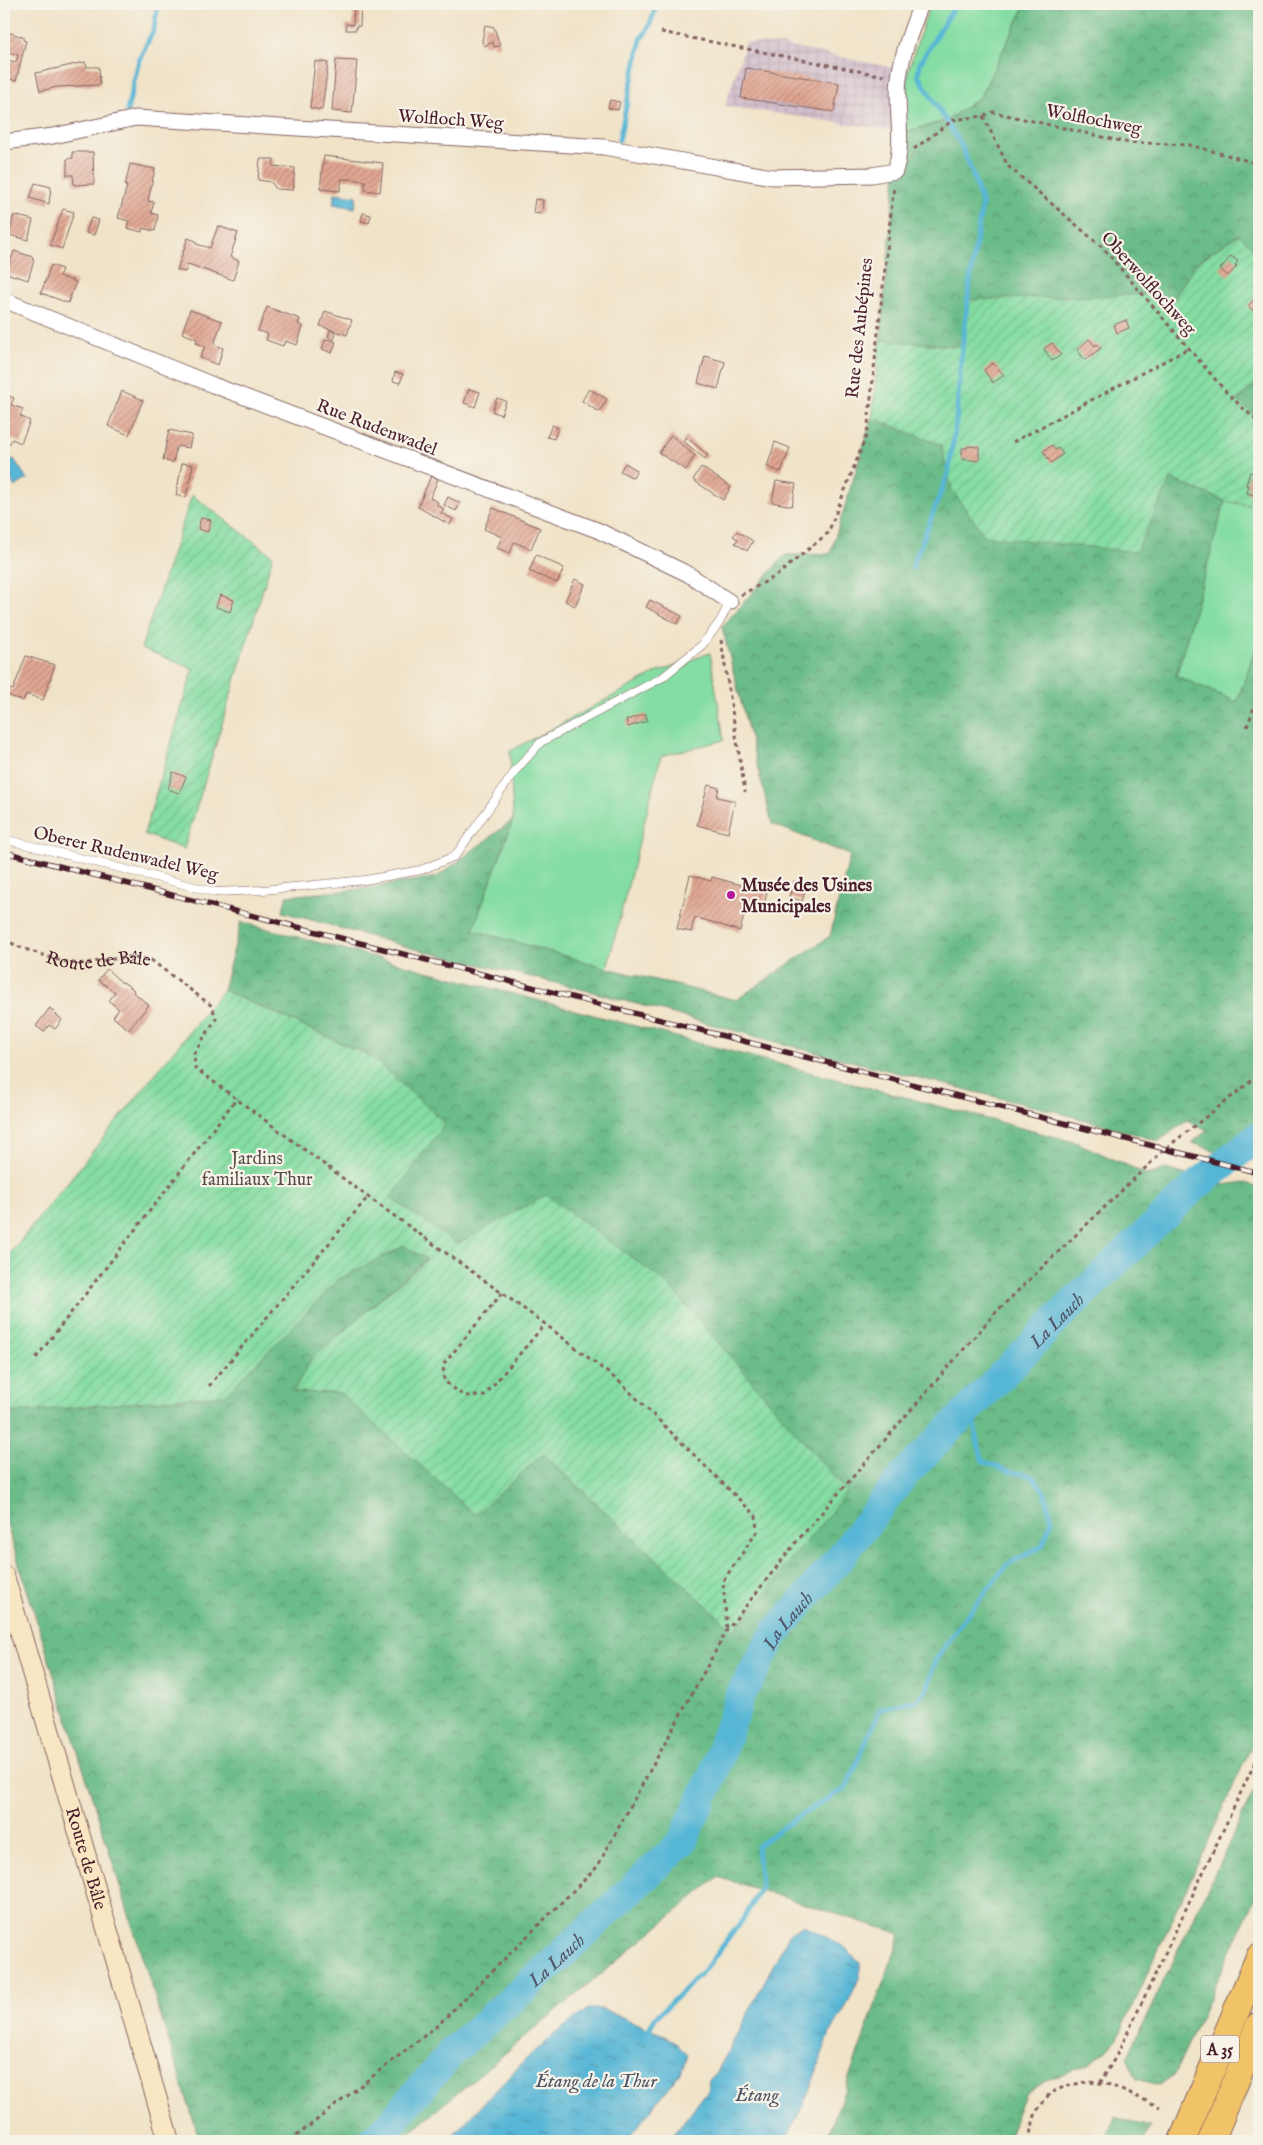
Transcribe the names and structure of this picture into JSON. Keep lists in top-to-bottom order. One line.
{"streets":{"highway":["A 35"],"main road":["Route de Bâle"],"street":["Wolfloch Weg","Rue Rudenwadel"],"lane":["Oberer Rudenwadel Weg"],"path":["Wolflochweg","Oberwolflochweg","Rue des Aubépines"]},"crossings":[["Wolfloch Weg","Rue des Aubépines"],["Wolflochweg","Oberwolflochweg"],["Rue des Aubépines","Rue Rudenwadel"],["Rue des Aubépines","Oberer Rudenwadel Weg"],["Rue Rudenwadel","Oberer Rudenwadel Weg"]],"water":["La Lauch","Étang de la Thur","Étang"],"parks":["Jardins familiaux Thur"],"places":["Musée des Usines Municipales"]}
